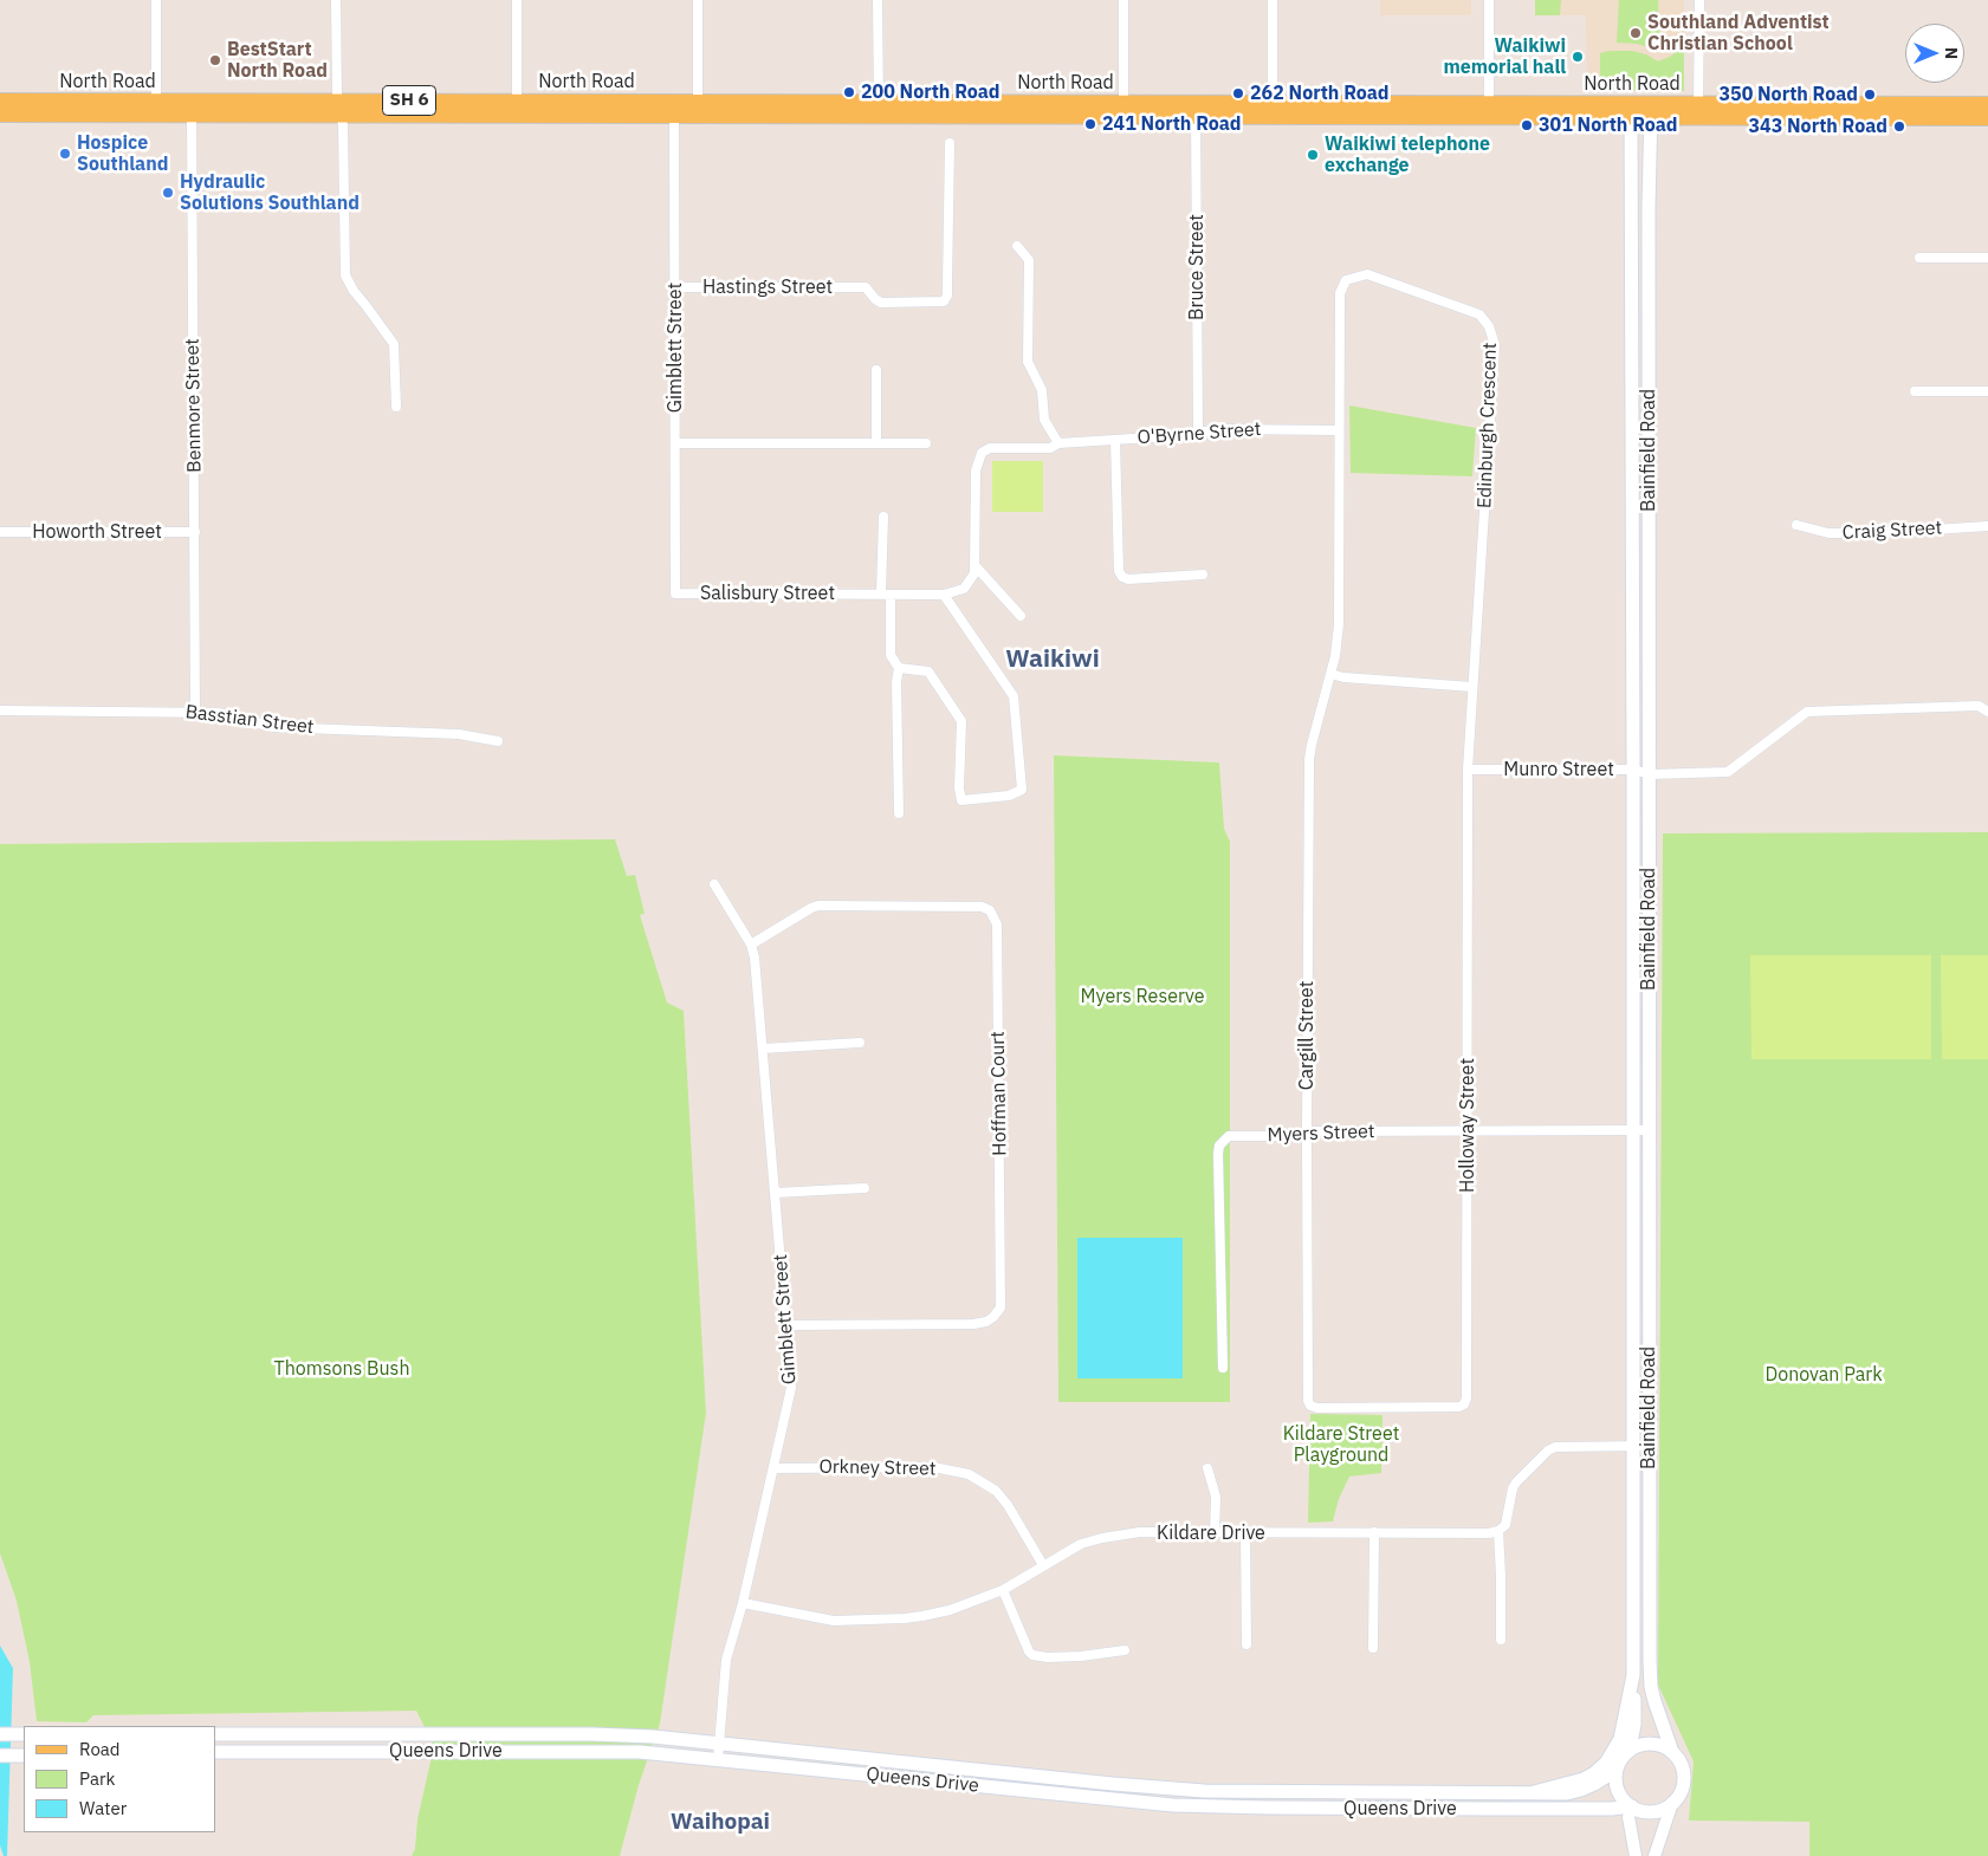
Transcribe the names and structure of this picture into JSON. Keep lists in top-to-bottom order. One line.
{"streets":{"main road":["North Road","SH 6","Bainfield Road","Queens Drive"],"street":["Bruce Street","Hastings Street","Gimblett Street","Benmore Street","Edinburgh Crescent","O'Byrne Street","Craig Street","Howorth Street","Salisbury Street","Basstian Street","Munro Street","Cargill Street","Hoffman Court","Holloway Street","Myers Street","Orkney Street","Kildare Drive"]},"crossings":[["North Road","Bruce Street"],["North Road","Gimblett Street"],["North Road","Benmore Street"],["North Road","Bainfield Road"],["Bruce Street","O'Byrne Street"],["Hastings Street","Gimblett Street"],["Gimblett Street","Salisbury Street"],["Gimblett Street","Hoffman Court"],["Gimblett Street","Orkney Street"],["Gimblett Street","Kildare Drive"],["Gimblett Street","Queens Drive"],["Benmore Street","Howorth Street"],["Benmore Street","Basstian Street"],["Edinburgh Crescent","O'Byrne Street"],["Edinburgh Crescent","Cargill Street"],["Edinburgh Crescent","Holloway Street"],["Bainfield Road","Munro Street"],["Bainfield Road","Myers Street"],["Bainfield Road","Queens Drive"],["Munro Street","Holloway Street"],["Cargill Street","Holloway Street"],["Cargill Street","Myers Street"],["Holloway Street","Myers Street"],["Orkney Street","Kildare Drive"]],"districts":["Waikiwi","Waihopai"],"parks":["Myers Reserve","Thomsons Bush","Donovan Park","Kildare Street Playground"],"places":["Southland Adventist Christian School","Waikiwi memorial hall","BestStart North Road","200 North Road","262 North Road","350 North Road","241 North Road","301 North Road","343 North Road","Hospice Southland","Waikiwi telephone exchange","Hydraulic Solutions Southland"],"legend":["Road","Park","Water"],"north":"right"}
